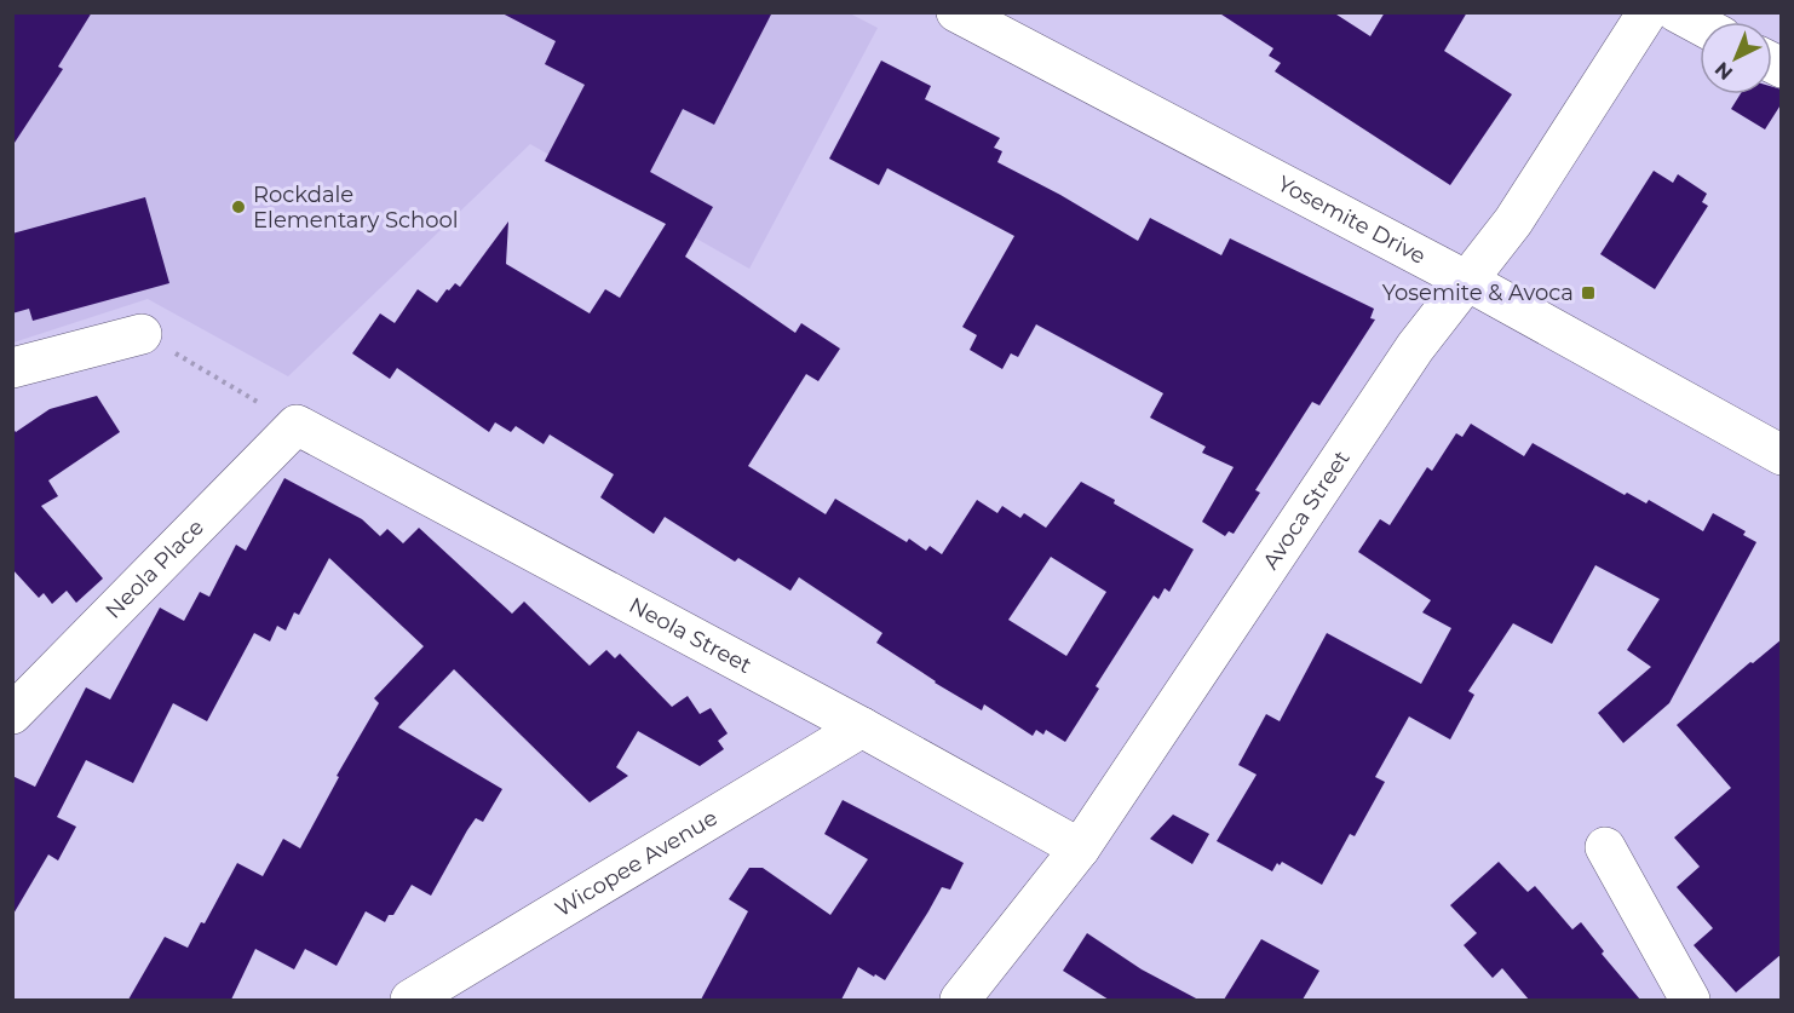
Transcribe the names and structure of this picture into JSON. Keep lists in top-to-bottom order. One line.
{"streets":{"street":["Yosemite Drive","Avoca Street","Neola Place","Neola Street","Wicopee Avenue"]},"crossings":[["Yosemite Drive","Avoca Street"],["Avoca Street","Neola Street"],["Neola Place","Neola Street"],["Neola Street","Wicopee Avenue"]],"places":{"other":["Rockdale Elementary School"],"transit":["Yosemite & Avoca"]},"north":"bottom left"}
